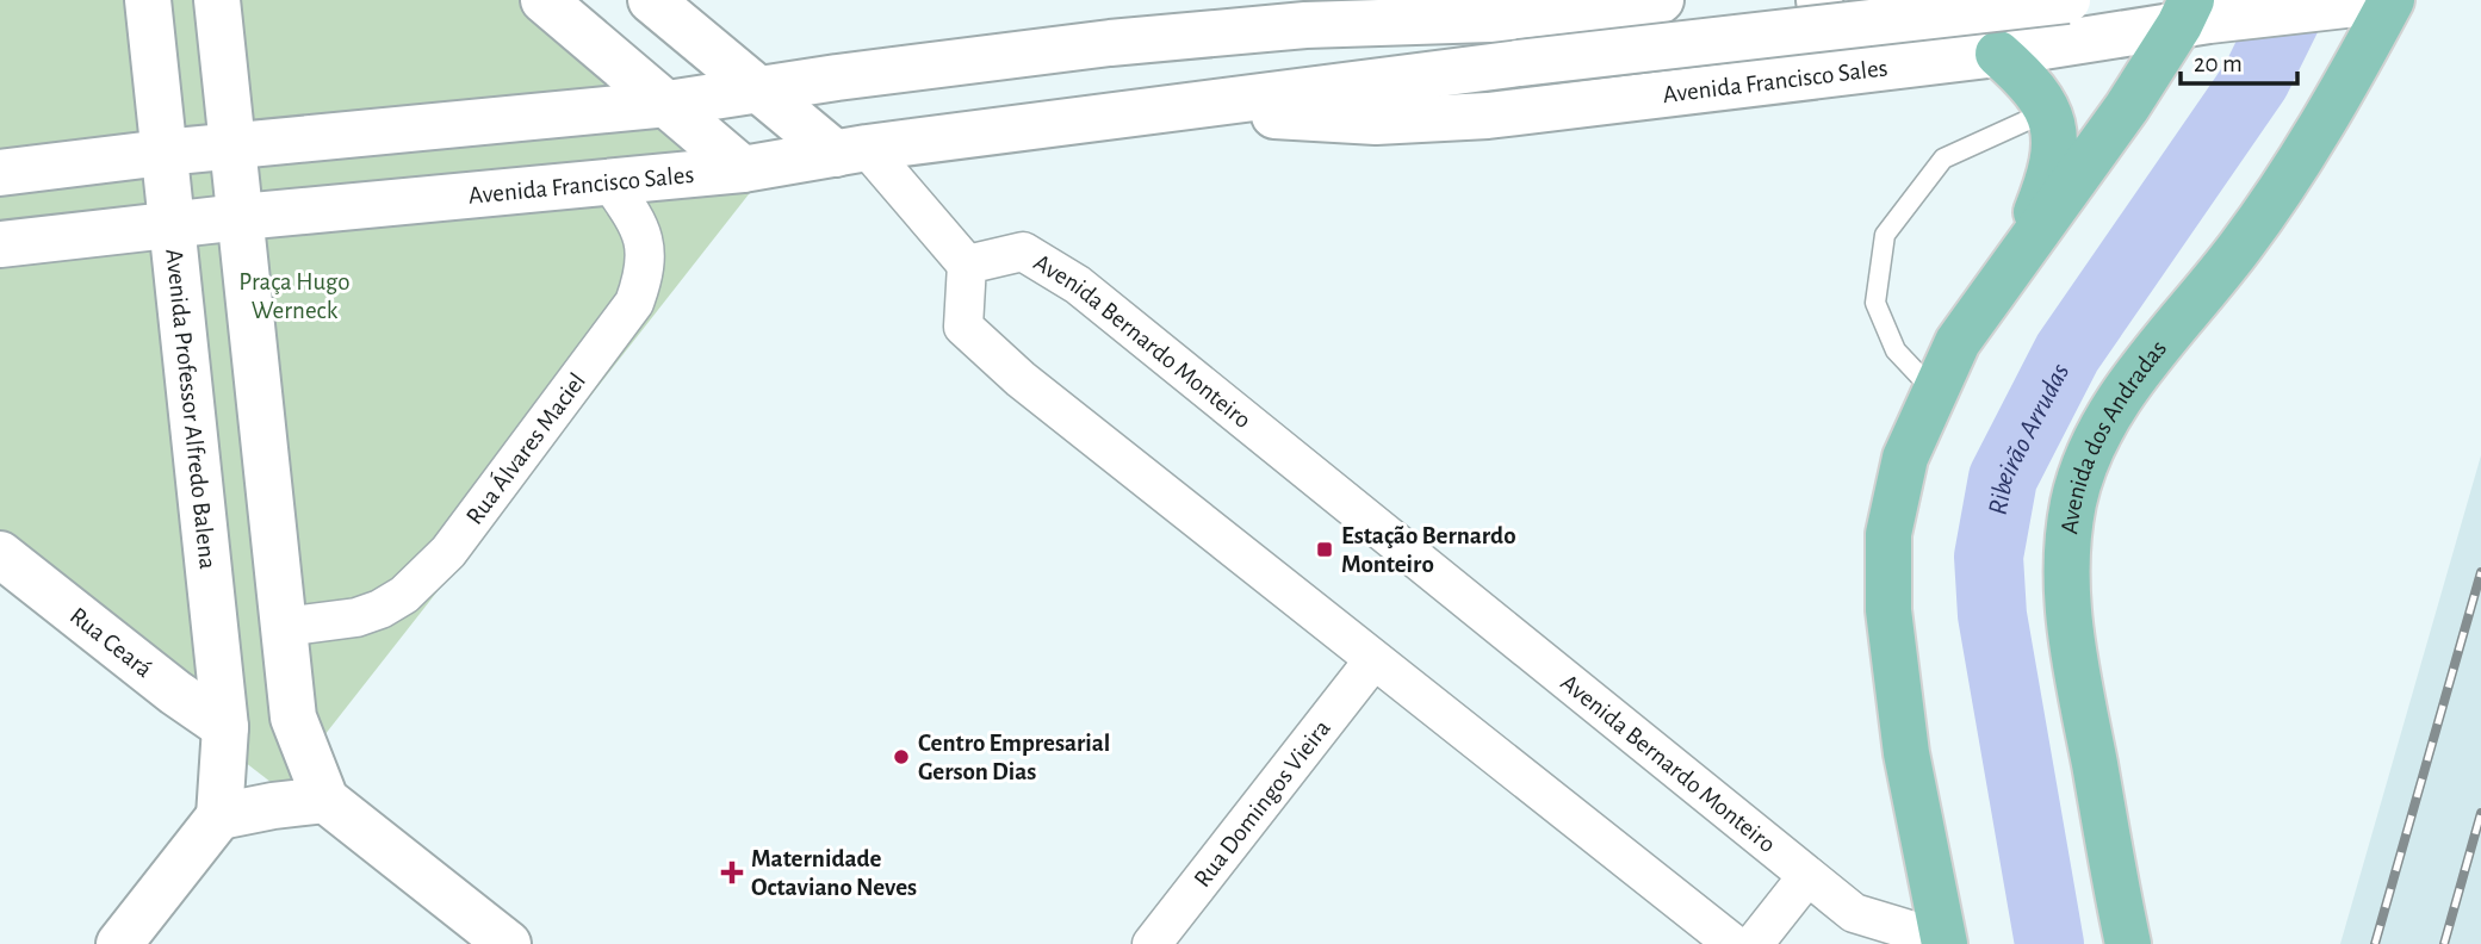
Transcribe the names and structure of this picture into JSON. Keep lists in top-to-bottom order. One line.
{"streets":{"main road":["Avenida dos Andradas"],"street":["Avenida Francisco Sales","Avenida Bernardo Monteiro","Avenida Professor Alfredo Balena","Rua Álvares Maciel","Rua Ceará","Rua Domingos Vieira"]},"crossings":[["Avenida Francisco Sales","Avenida Professor Alfredo Balena"],["Avenida Francisco Sales","Avenida dos Andradas"],["Avenida Francisco Sales","Rua Álvares Maciel"],["Avenida Professor Alfredo Balena","Rua Ceará"]],"water":["Ribeirão Arrudas"],"parks":["Praça Hugo Werneck"],"places":{"transit":["Estação Bernardo Monteiro"],"other":["Centro Empresarial Gerson Dias"],"health":["Maternidade Octaviano Neves"]},"scale_bar":"20 m"}
